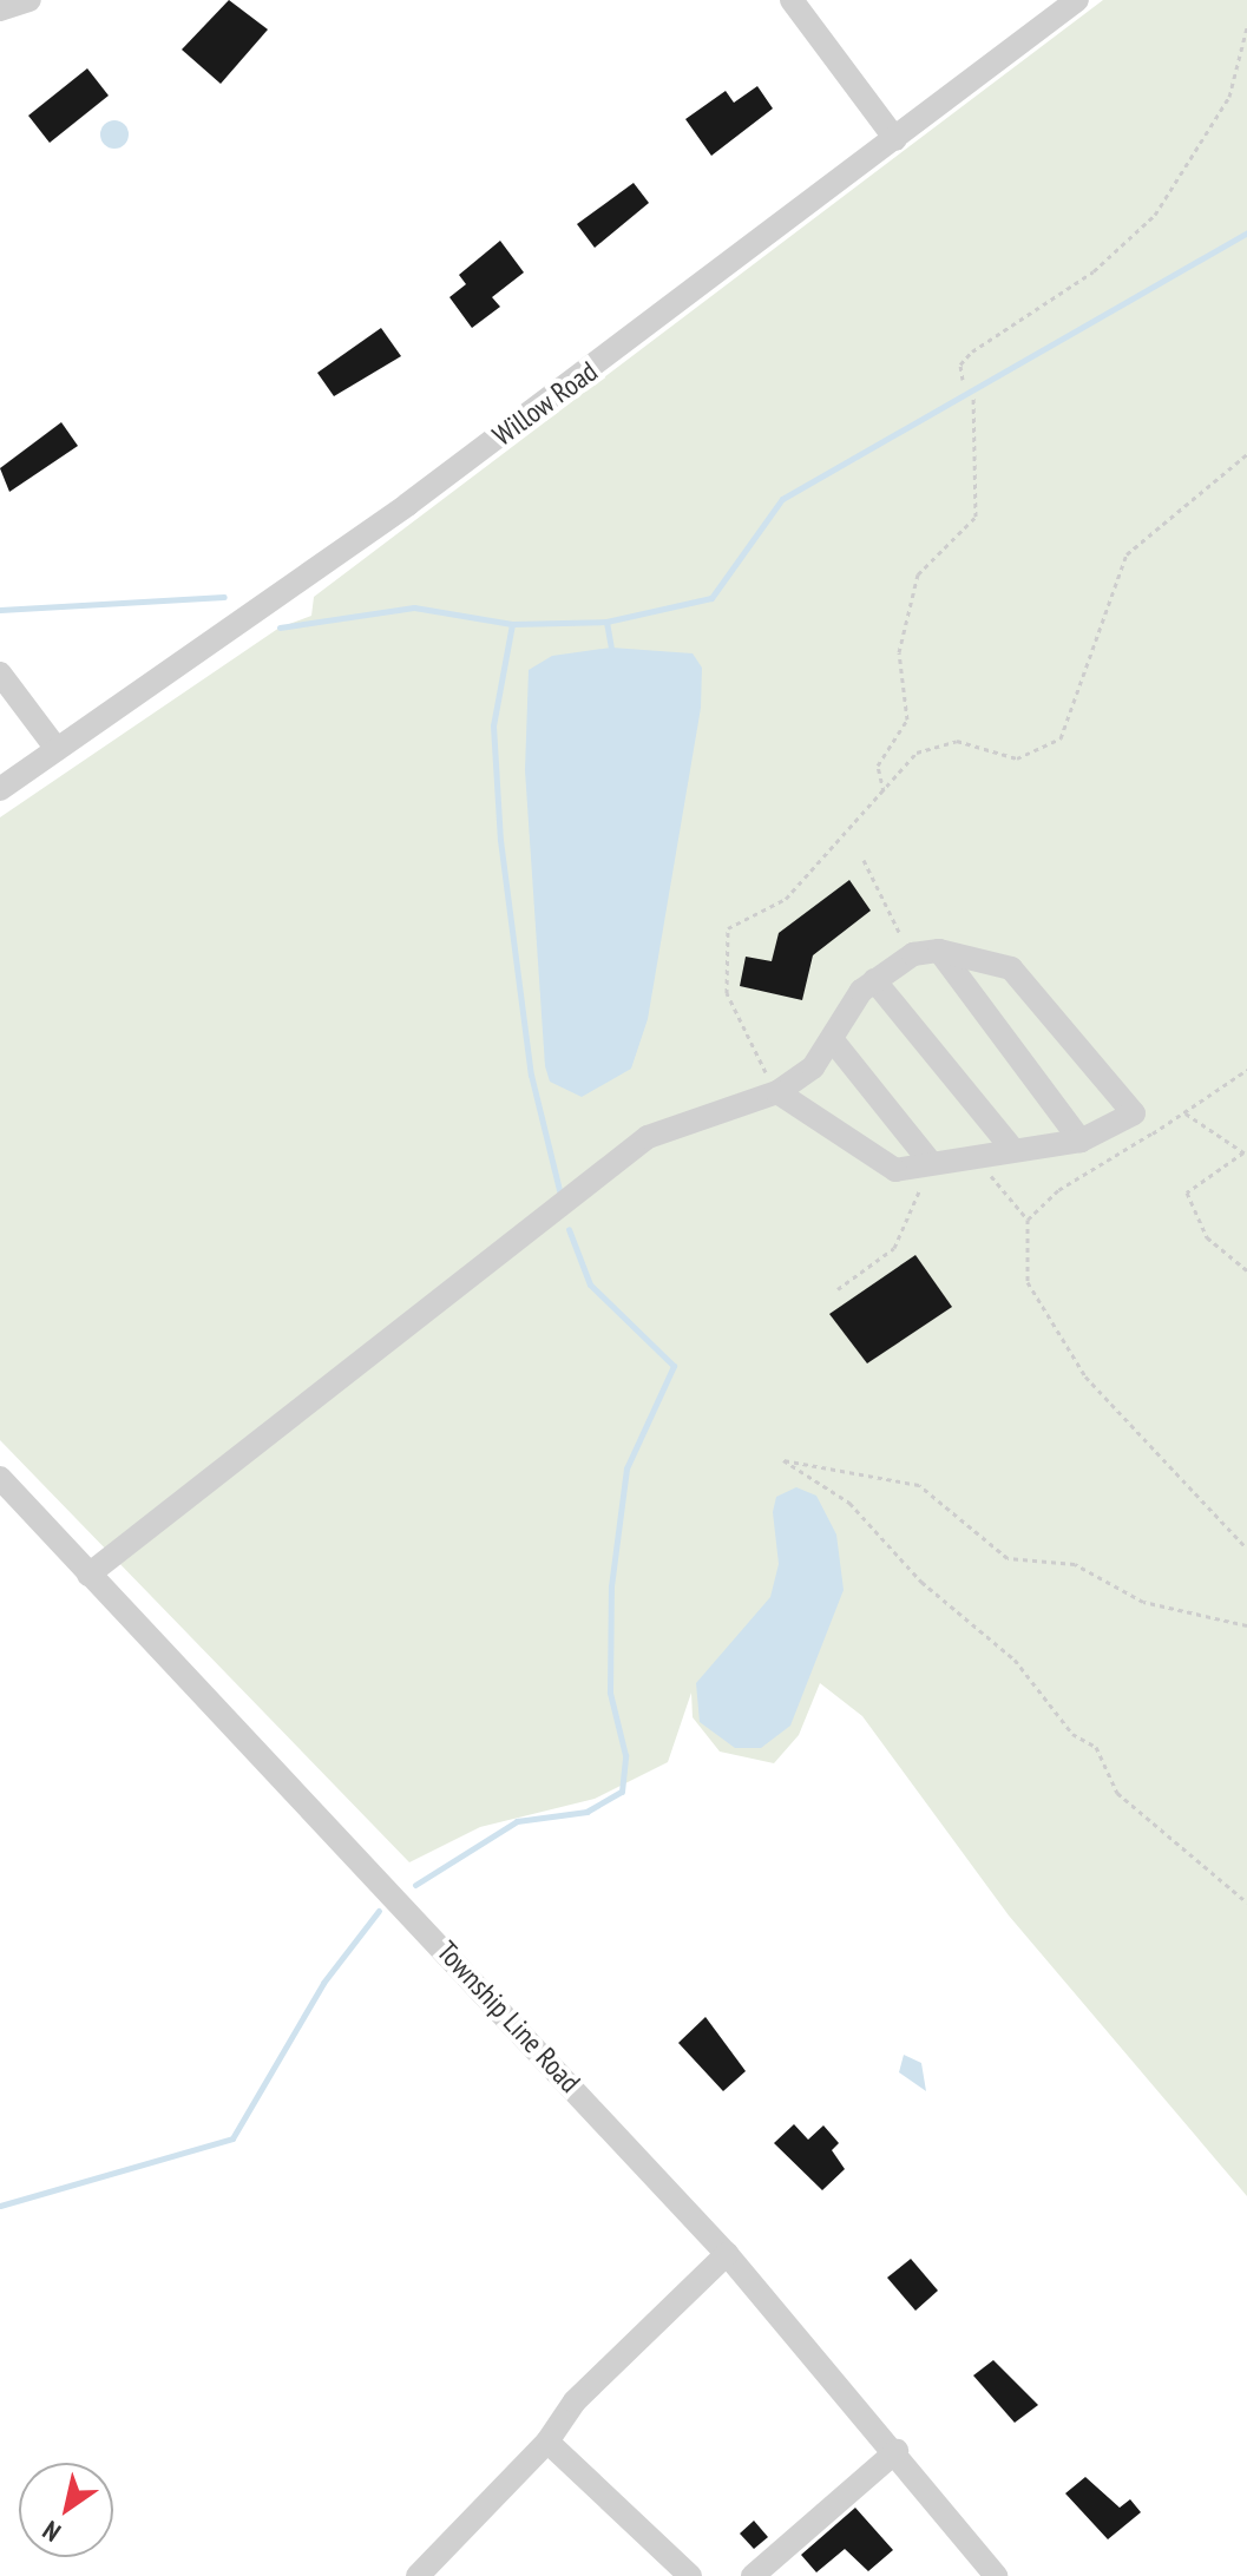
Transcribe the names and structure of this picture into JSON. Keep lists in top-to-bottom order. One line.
{"streets":{"street":["Willow Road","Township Line Road"]},"north":"bottom left"}
